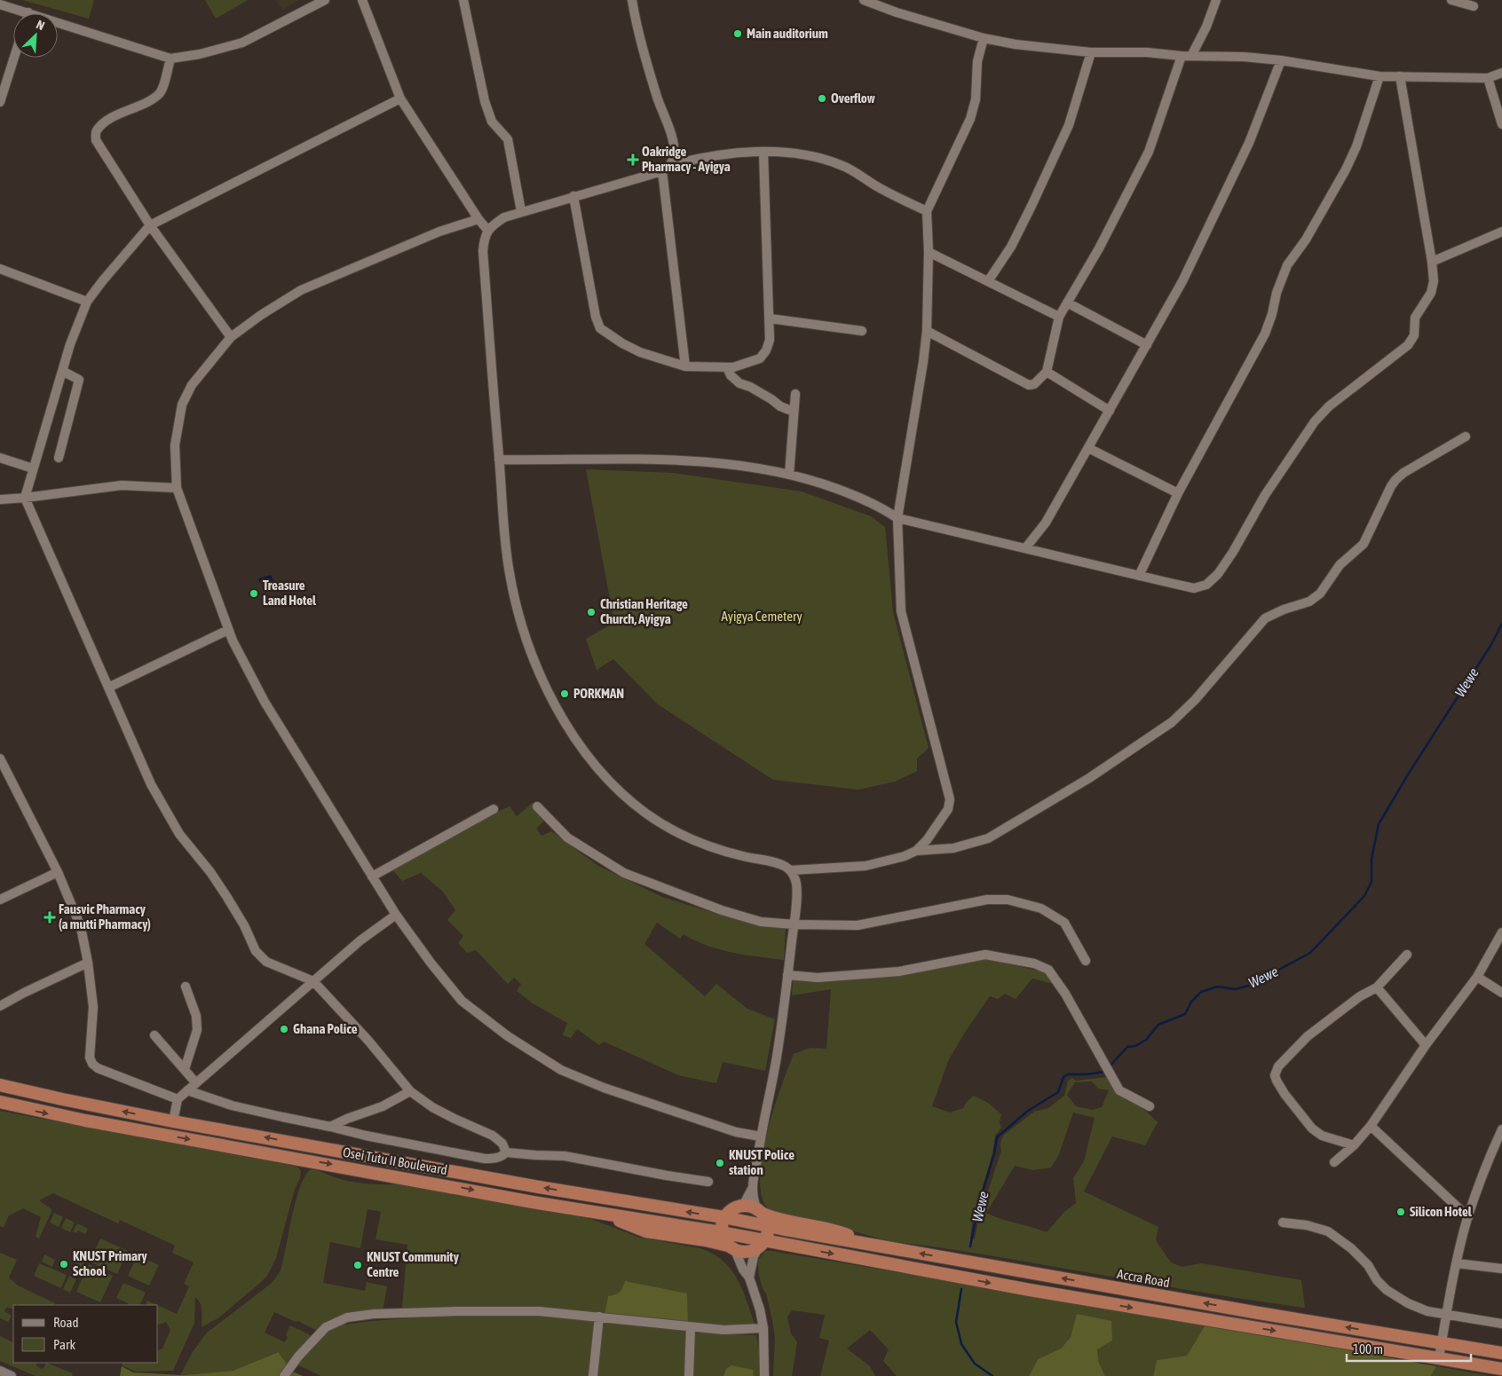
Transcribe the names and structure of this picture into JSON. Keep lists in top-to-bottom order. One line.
{"streets":{"highway":["Osei Tutu II Boulevard","Accra Road"]},"crossings":[["Osei Tutu II Boulevard","Accra Road"]],"one_way":["Accra Road"],"water":["Wewe"],"parks":["Ayigya Cemetery"],"places":{"other":["Main auditorium","Overflow","Treasure Land Hotel","Christian Heritage Church, Ayigya","PORKMAN","Ghana Police","KNUST Police station","Silicon Hotel","KNUST Primary School","KNUST Community Centre"],"health":["Oakridge Pharmacy - Ayigya","Fausvic Pharmacy (a mutti Pharmacy)"]},"legend":["Road","Park"],"scale_bar":"100 m","north":"top right"}
